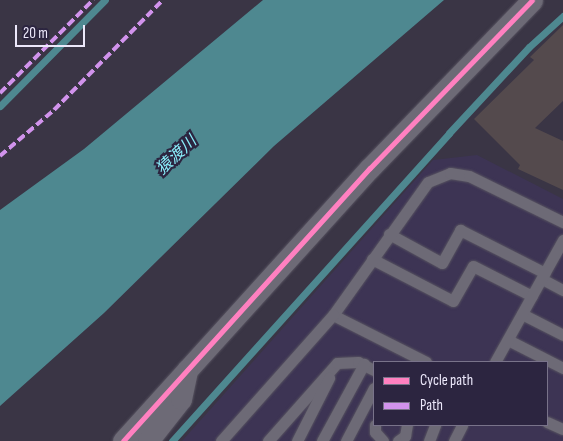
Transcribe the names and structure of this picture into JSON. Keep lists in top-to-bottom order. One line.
{"water":["猿渡川"],"legend":["Cycle path","Path"],"scale_bar":"20 m"}
